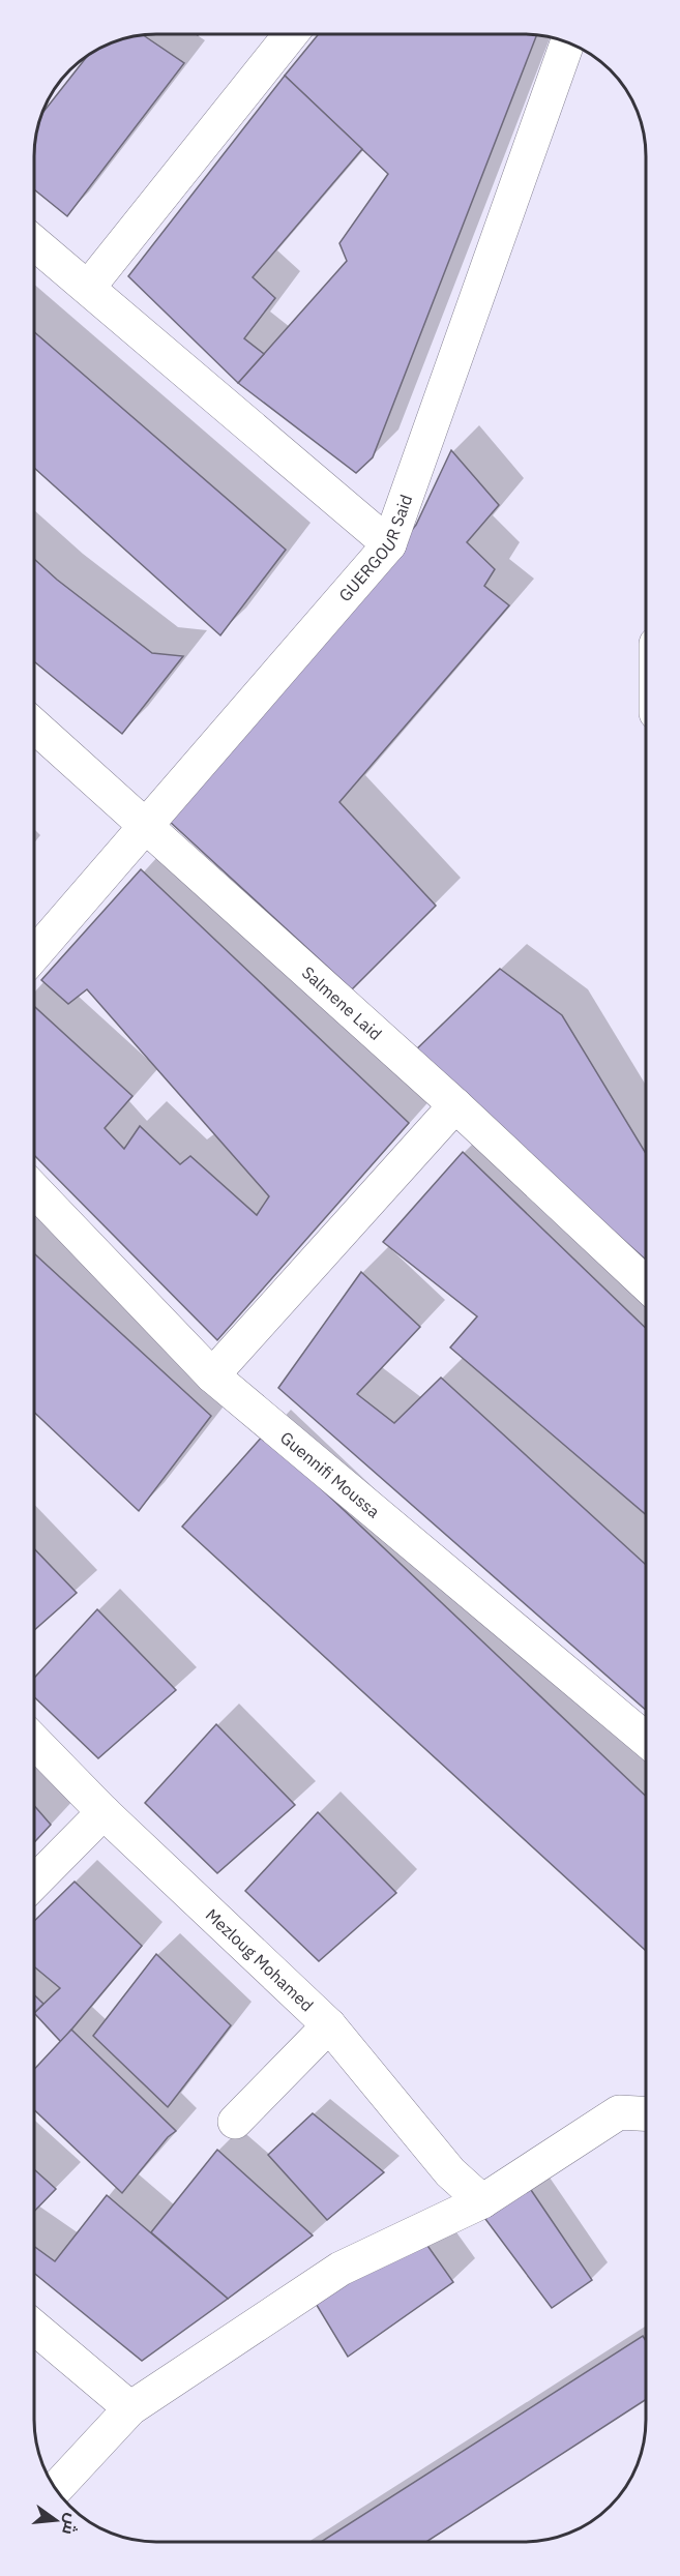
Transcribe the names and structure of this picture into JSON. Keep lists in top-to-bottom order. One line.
{"streets":{"street":["GUERGOUR Said","Salmene Laid","Guennifi Moussa","Mezloug Mohamed"]},"crossings":[["GUERGOUR Said","Salmene Laid"]],"north":"right"}
